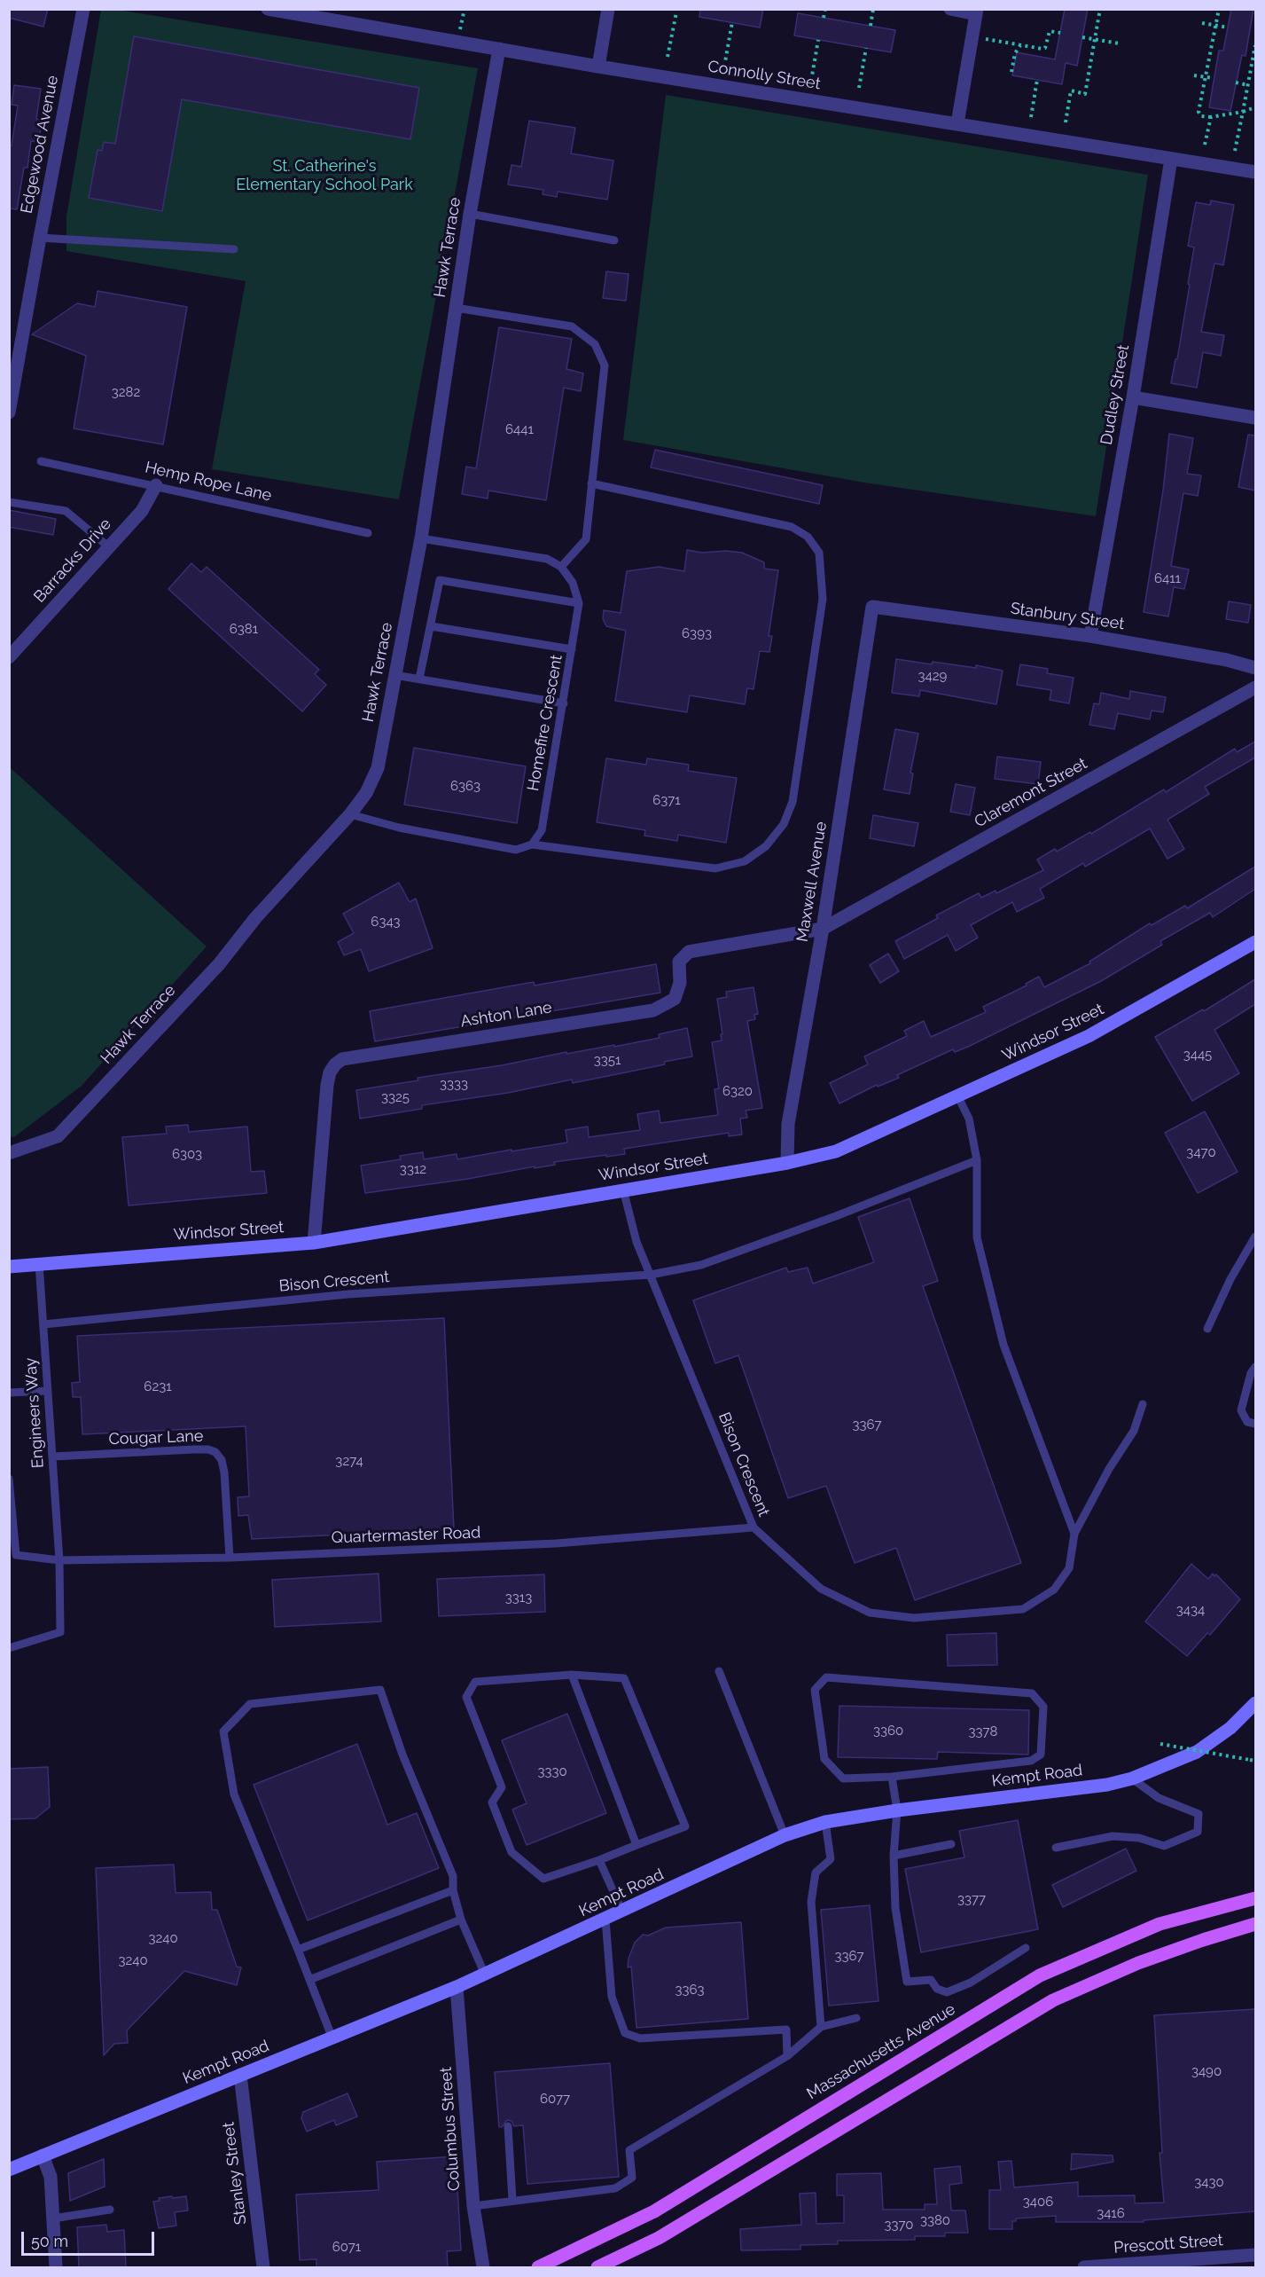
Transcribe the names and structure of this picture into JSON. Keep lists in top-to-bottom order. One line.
{"streets":{"main road":["Massachusetts Avenue"],"street":["Connolly Street","Edgewood Avenue","Hawk Terrace","Dudley Street","Barracks Drive","Stanbury Street","Claremont Street","Maxwell Avenue","Ashton Lane","Windsor Street","Kempt Road","Columbus Street","Stanley Street","Prescott Street"],"lane":["Hemp Rope Lane","Homefire Crescent","Bison Crescent","Engineers Way","Cougar Lane","Quartermaster Road"]},"crossings":[["Connolly Street","Hawk Terrace"],["Connolly Street","Dudley Street"],["Dudley Street","Stanbury Street"],["Hemp Rope Lane","Barracks Drive"],["Stanbury Street","Maxwell Avenue"],["Claremont Street","Maxwell Avenue"],["Claremont Street","Ashton Lane"],["Maxwell Avenue","Ashton Lane"],["Maxwell Avenue","Windsor Street"],["Ashton Lane","Windsor Street"],["Windsor Street","Bison Crescent"],["Windsor Street","Engineers Way"],["Bison Crescent","Engineers Way"],["Bison Crescent","Quartermaster Road"],["Engineers Way","Cougar Lane"],["Engineers Way","Quartermaster Road"],["Cougar Lane","Quartermaster Road"],["Kempt Road","Columbus Street"],["Kempt Road","Stanley Street"]],"parks":["St. Catherine's Elementary School Park"],"house_numbers":["3282","6441","6411","6381","6393","3429","6363","6371","6343","3445","3351","3333","6320","3325","3470","6303","3312","6231","3367","3274","3313","3434","3360","3378","3330","3377","3240","3367","3240","3363","3490","6077","3430","3406","3416","3380","3370","6071"],"scale_bar":"50 m"}
